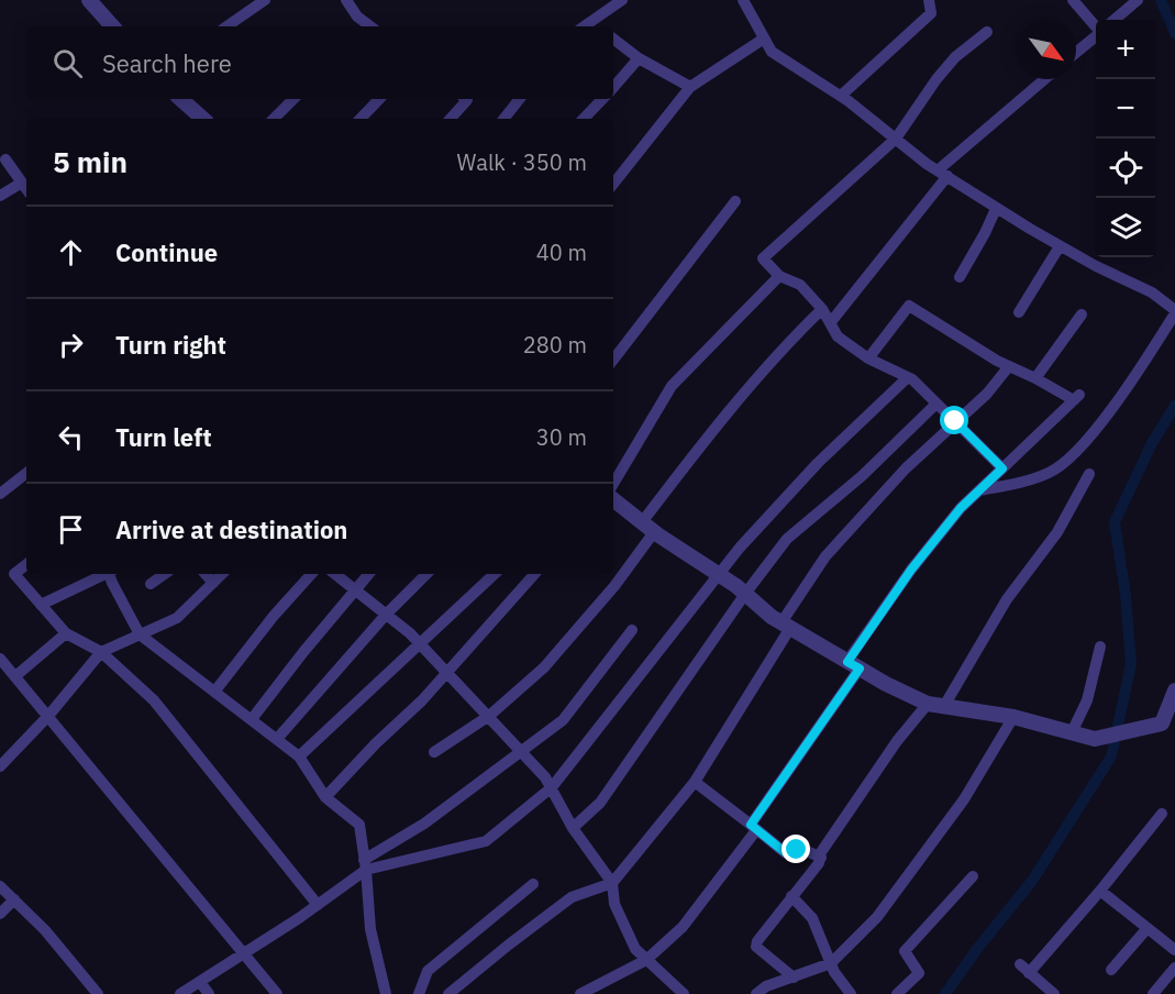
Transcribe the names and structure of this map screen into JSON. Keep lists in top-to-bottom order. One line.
{"north":"bottom right","page":{"map_buttons":["+","−"],"search":"Search here","heading":["5 min","Walk · 350 m"],"list":[["Continue","40 m"],["Turn right","280 m"],["Turn left","30 m"],"Arrive at destination"]}}
